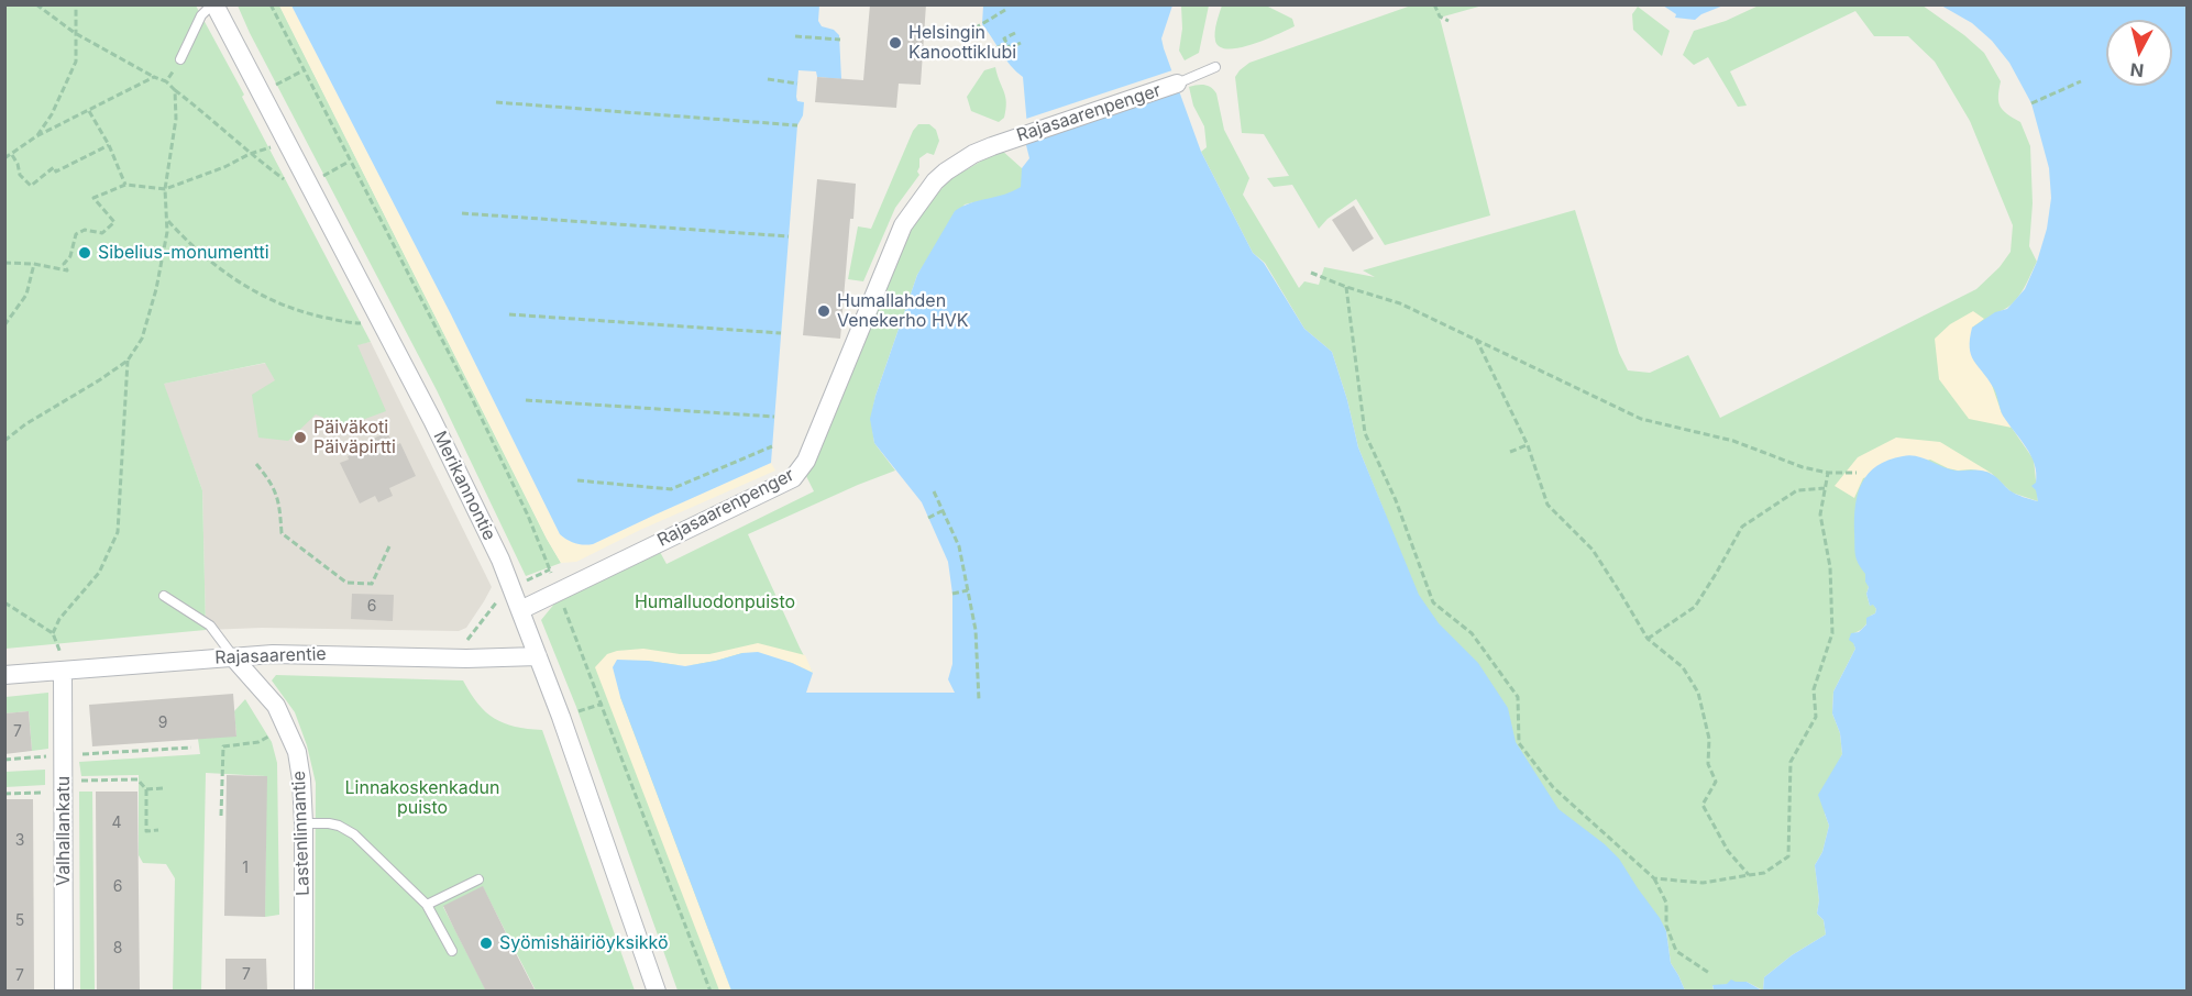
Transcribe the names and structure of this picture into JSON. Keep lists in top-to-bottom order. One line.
{"streets":{"street":["Rajasaarenpenger","Merikannontie","Rajasaarentie","Valhallankatu","Lastenlinnantie"]},"crossings":[["Rajasaarenpenger","Merikannontie"],["Merikannontie","Rajasaarentie"],["Rajasaarentie","Valhallankatu"],["Rajasaarentie","Lastenlinnantie"]],"parks":["Humalluodonpuisto","Linnakoskenkadun puisto"],"places":["Helsingin Kanoottiklubi","Sibelius-monumentti","Humallahden Venekerho HVK","Päiväkoti Päiväpirtti","Syömishäiriöyksikkö"],"house_numbers":["6","9","7","4","3","1","6","5","8","7","7"],"north":"bottom"}
